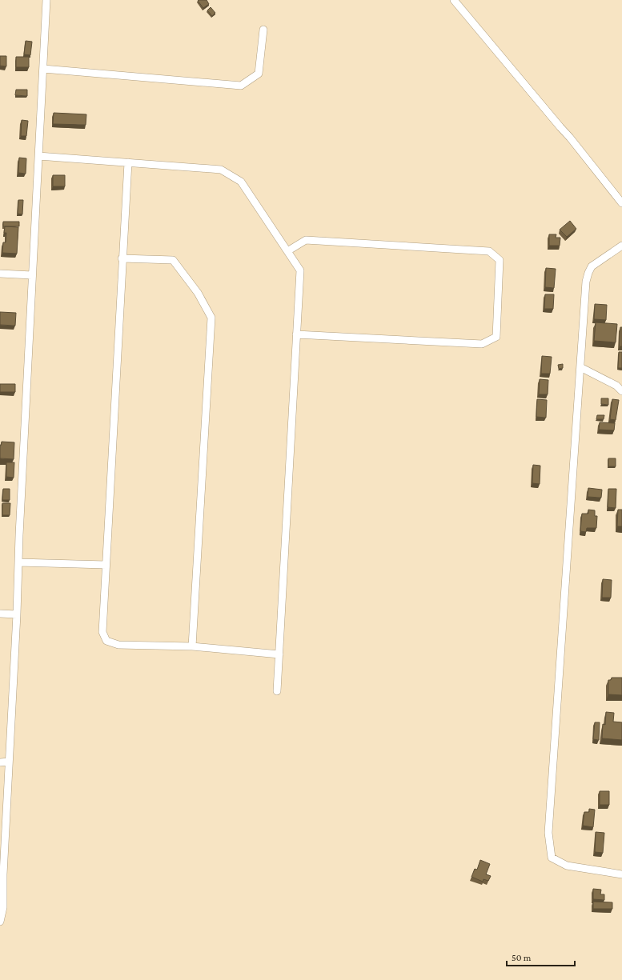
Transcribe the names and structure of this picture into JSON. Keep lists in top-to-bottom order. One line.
{"scale_bar":"50 m"}
